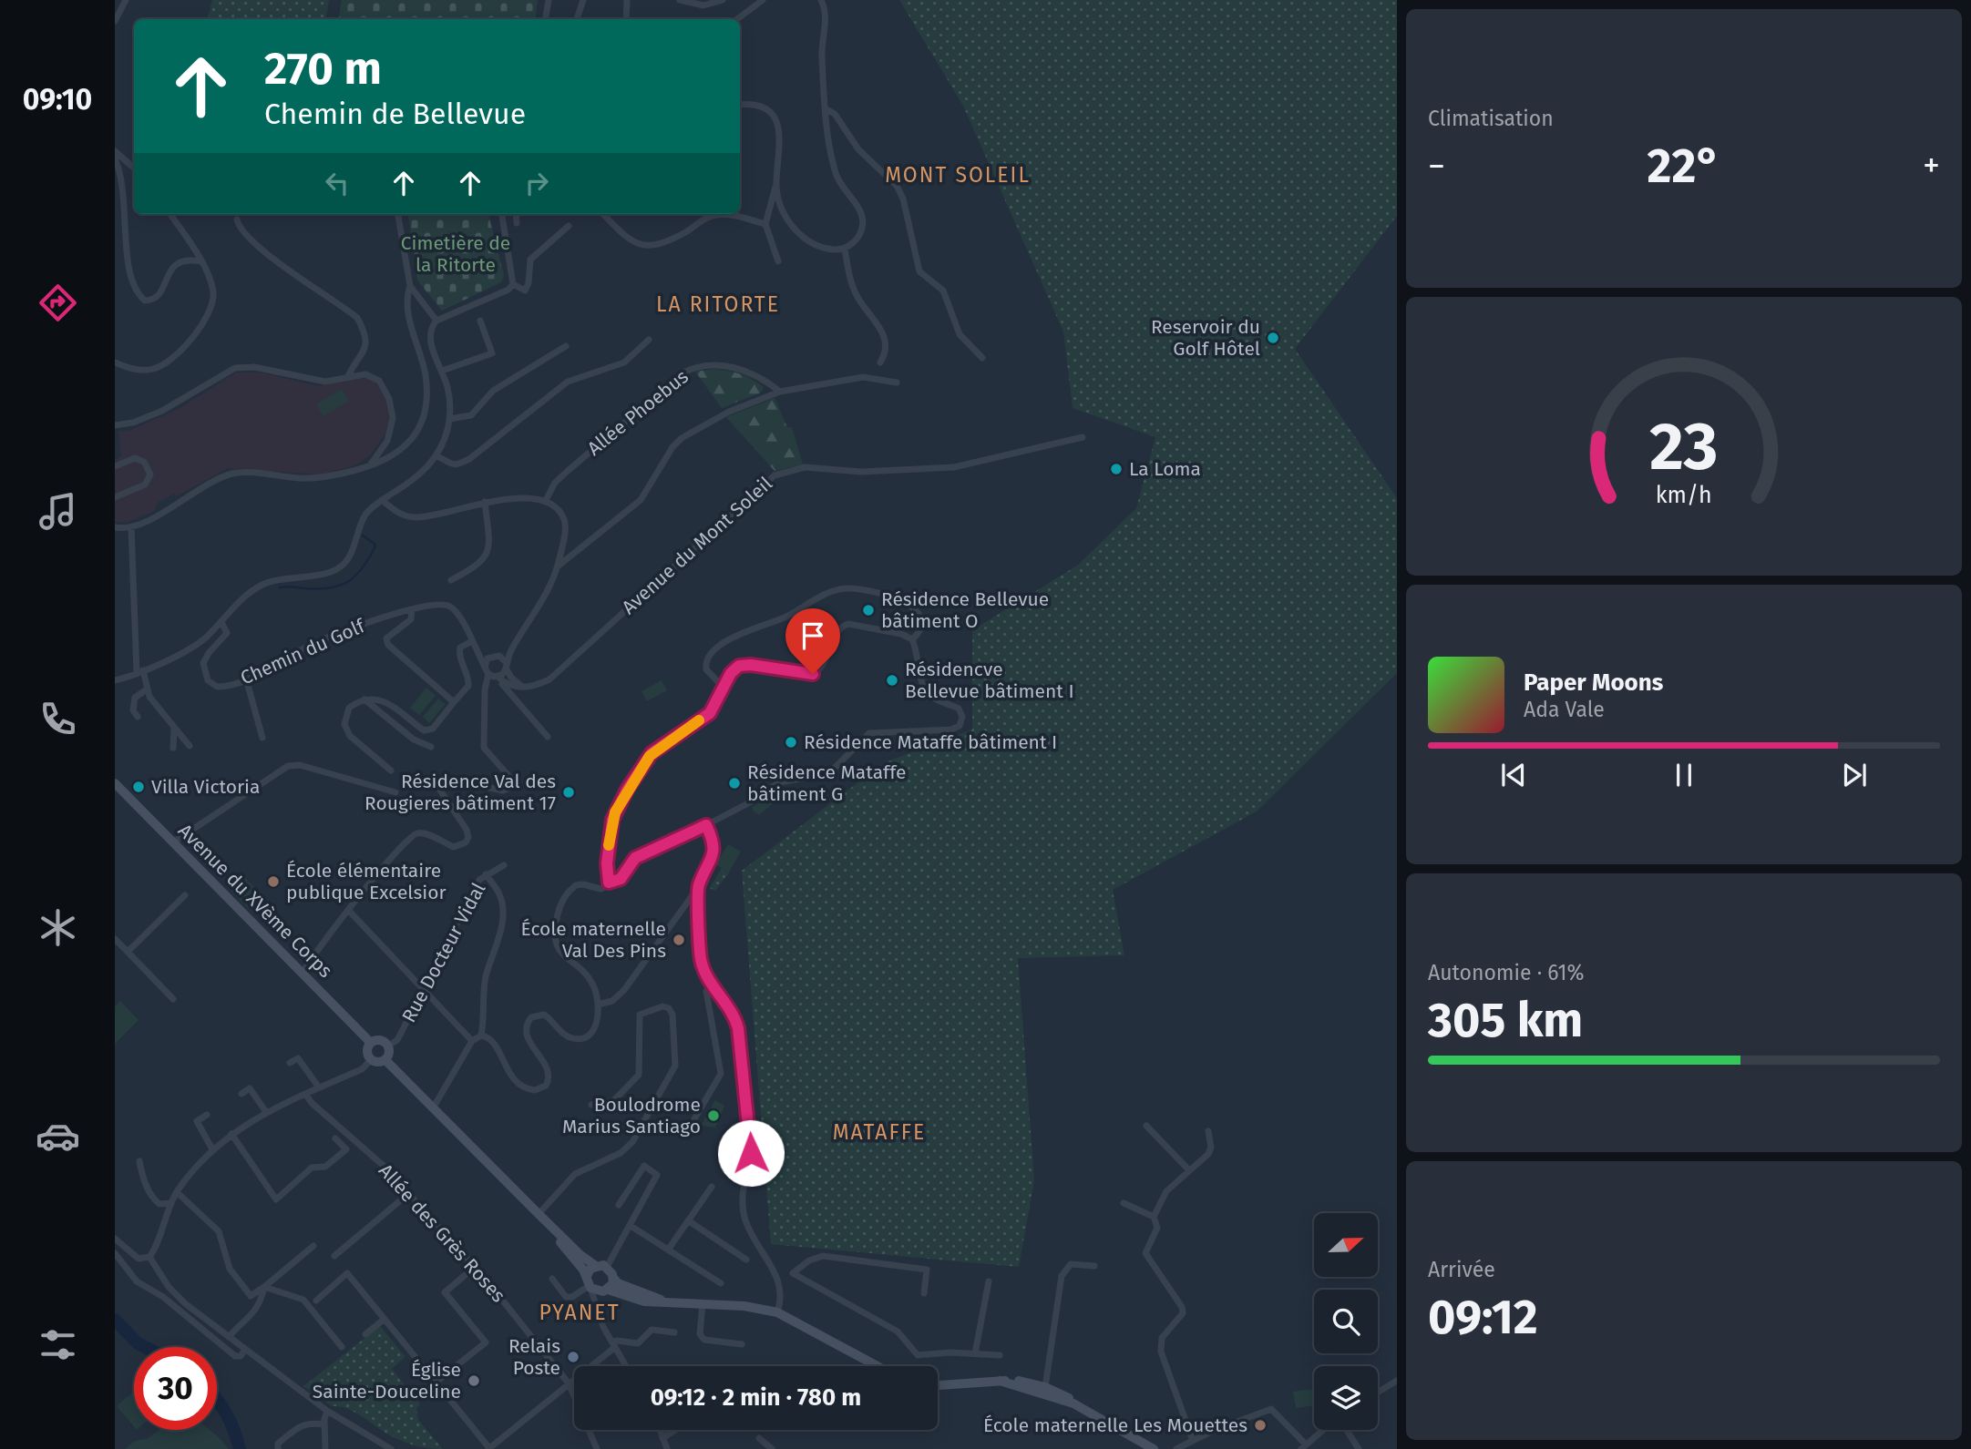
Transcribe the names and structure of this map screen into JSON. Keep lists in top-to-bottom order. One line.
{"streets":{"main road":["Avenue du XVème Corps"],"street":["Allée Phoebus","Avenue du Mont Soleil","Chemin du Golf","Rue Docteur Vidal","Allée des Grès Roses"]},"crossings":[["Avenue du XVème Corps","Rue Docteur Vidal"]],"districts":["MONT SOLEIL","LA RITORTE","MATAFFE","PYANET"],"parks":["Cimetière de la Ritorte"],"places":["Reservoir du Golf Hôtel","La Loma","Résidence Bellevue bâtiment O","Résidencve Bellevue bâtiment I","Résidence Mataffe bâtiment I","Résidence Mataffe bâtiment G","Villa Victoria","Résidence Val des Rougieres bâtiment 17","École élémentaire publique Excelsior","École maternelle Val Des Pins","Boulodrome Marius Santiago","Relais Poste","Église Sainte-Douceline","École maternelle Les Mouettes"],"north":"right","page":{"tabs":"09:10","tile":["Climatisation",["Autonomie · 61%","305 km"],["Arrivée","09:12"]],"turn":["270 m","Chemin de Bellevue"],"heat":["−","22°","+"],"song":["Paper Moons","Ada Vale"],"limit":"30","trip":"09:12 · 2 min · 780 m","gauge":["23","km/h"]}}
